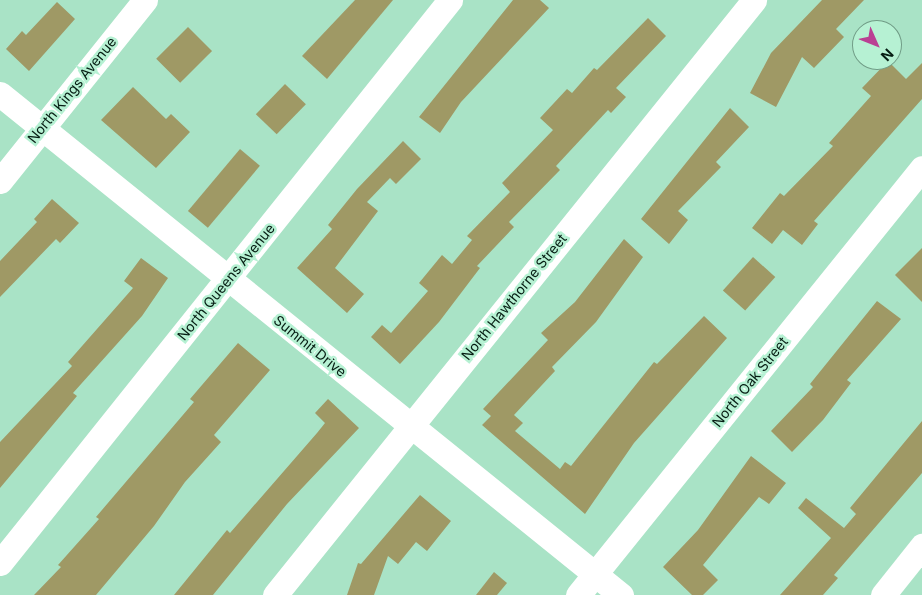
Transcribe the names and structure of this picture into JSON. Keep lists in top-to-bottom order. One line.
{"streets":{"street":["North Kings Avenue","North Queens Avenue","North Hawthorne Street","Summit Drive","North Oak Street"]},"crossings":[["North Kings Avenue","Summit Drive"],["North Queens Avenue","Summit Drive"],["North Hawthorne Street","Summit Drive"],["Summit Drive","North Oak Street"]],"north":"bottom right"}
